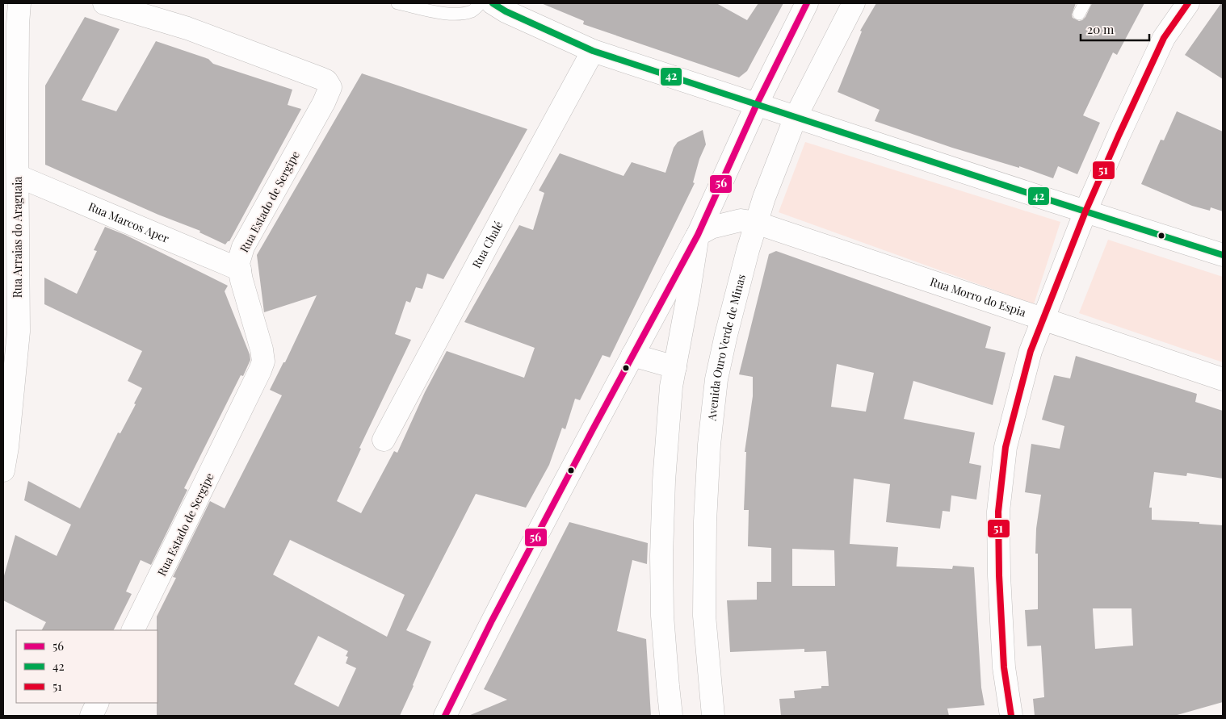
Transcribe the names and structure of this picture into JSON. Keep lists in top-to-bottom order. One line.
{"streets":{"street":["Rua Estado de Sergipe","Rua Marcos Aper","Rua Arraias do Araguaia","Rua Chalé","Rua Morro do Espia","Avenida Ouro Verde de Minas"]},"crossings":[["Rua Estado de Sergipe","Rua Marcos Aper"],["Rua Marcos Aper","Rua Arraias do Araguaia"],["Rua Morro do Espia","Avenida Ouro Verde de Minas"]],"lines":["transit line 56","transit line 42","transit line 51"],"legend":["56","42","51"],"scale_bar":"20 m"}
